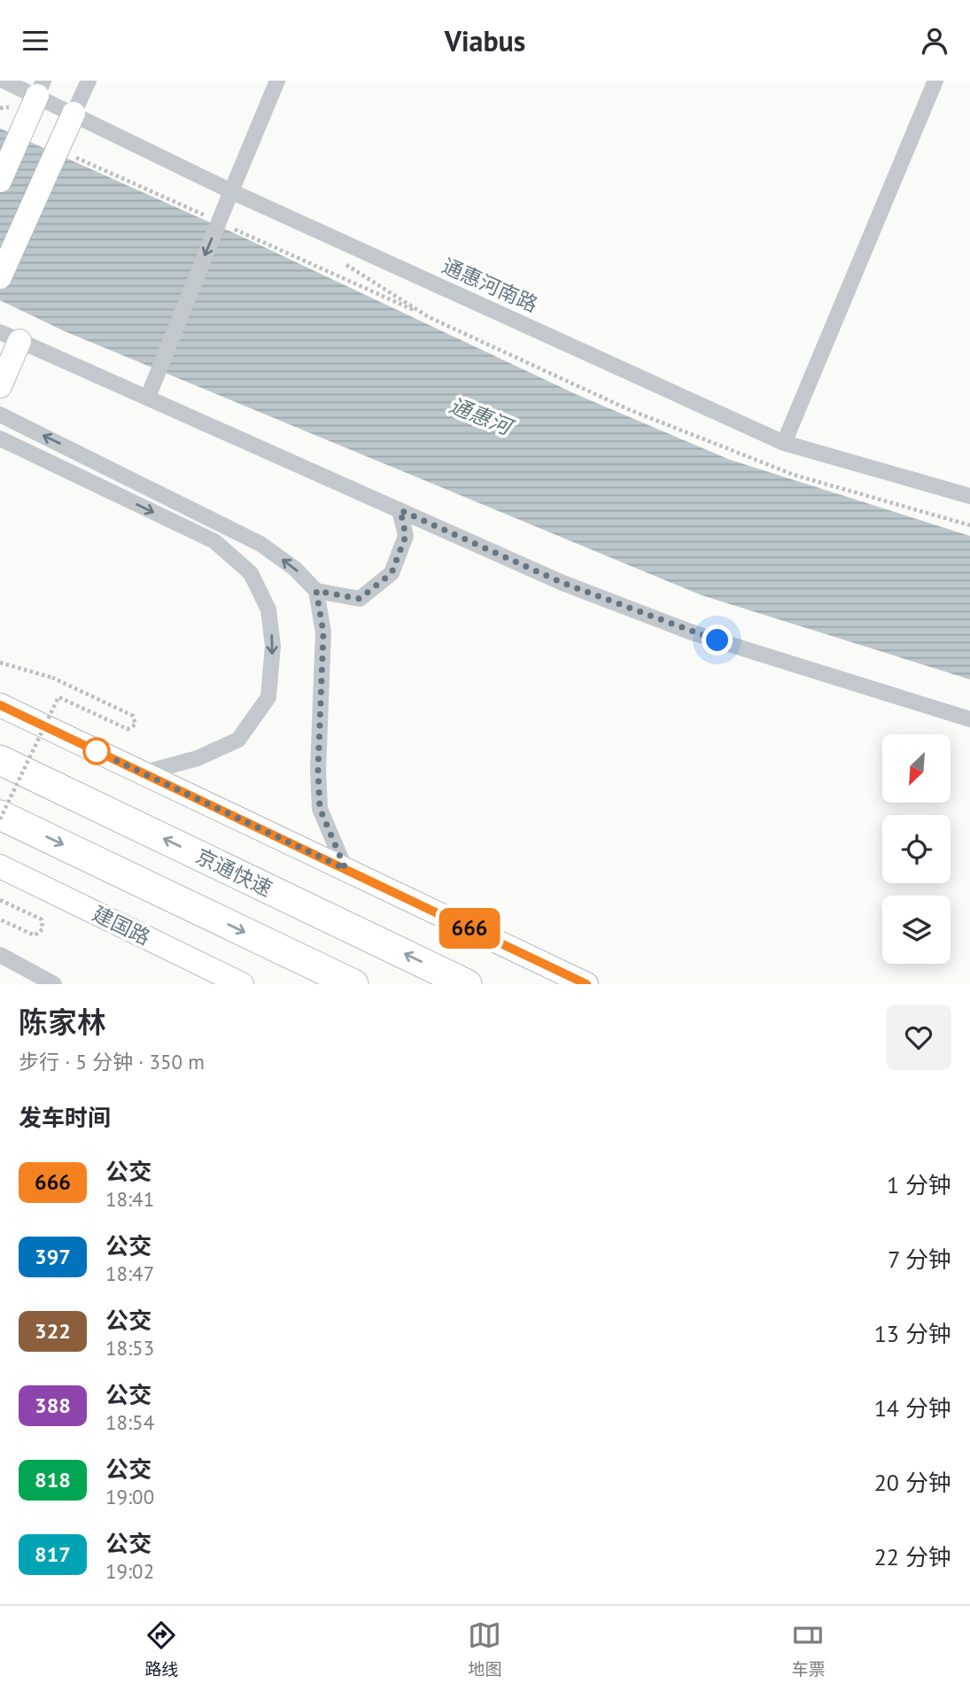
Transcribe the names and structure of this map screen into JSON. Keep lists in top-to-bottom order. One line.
{"streets":{"highway":["京通快速"],"main road":["建国路"],"street":["通惠河南路"]},"water":["通惠河"],"lines":["bus line 666"],"north":"bottom left","page":{"header":"Viabus","on_map":"666","heading":[["陈家林","步行 · 5 分钟 · 350 m"],"发车时间"],"list":[{"mark":"666","name":"公交","note":"18:41","value":"1 分钟"},{"mark":"397","name":"公交","note":"18:47","value":"7 分钟"},{"mark":"322","name":"公交","note":"18:53","value":"13 分钟"},{"mark":"388","name":"公交","note":"18:54","value":"14 分钟"},{"mark":"818","name":"公交","note":"19:00","value":"20 分钟"},{"mark":"817","name":"公交","note":"19:02","value":"22 分钟"}],"tabs":["路线","地图","车票"]}}
